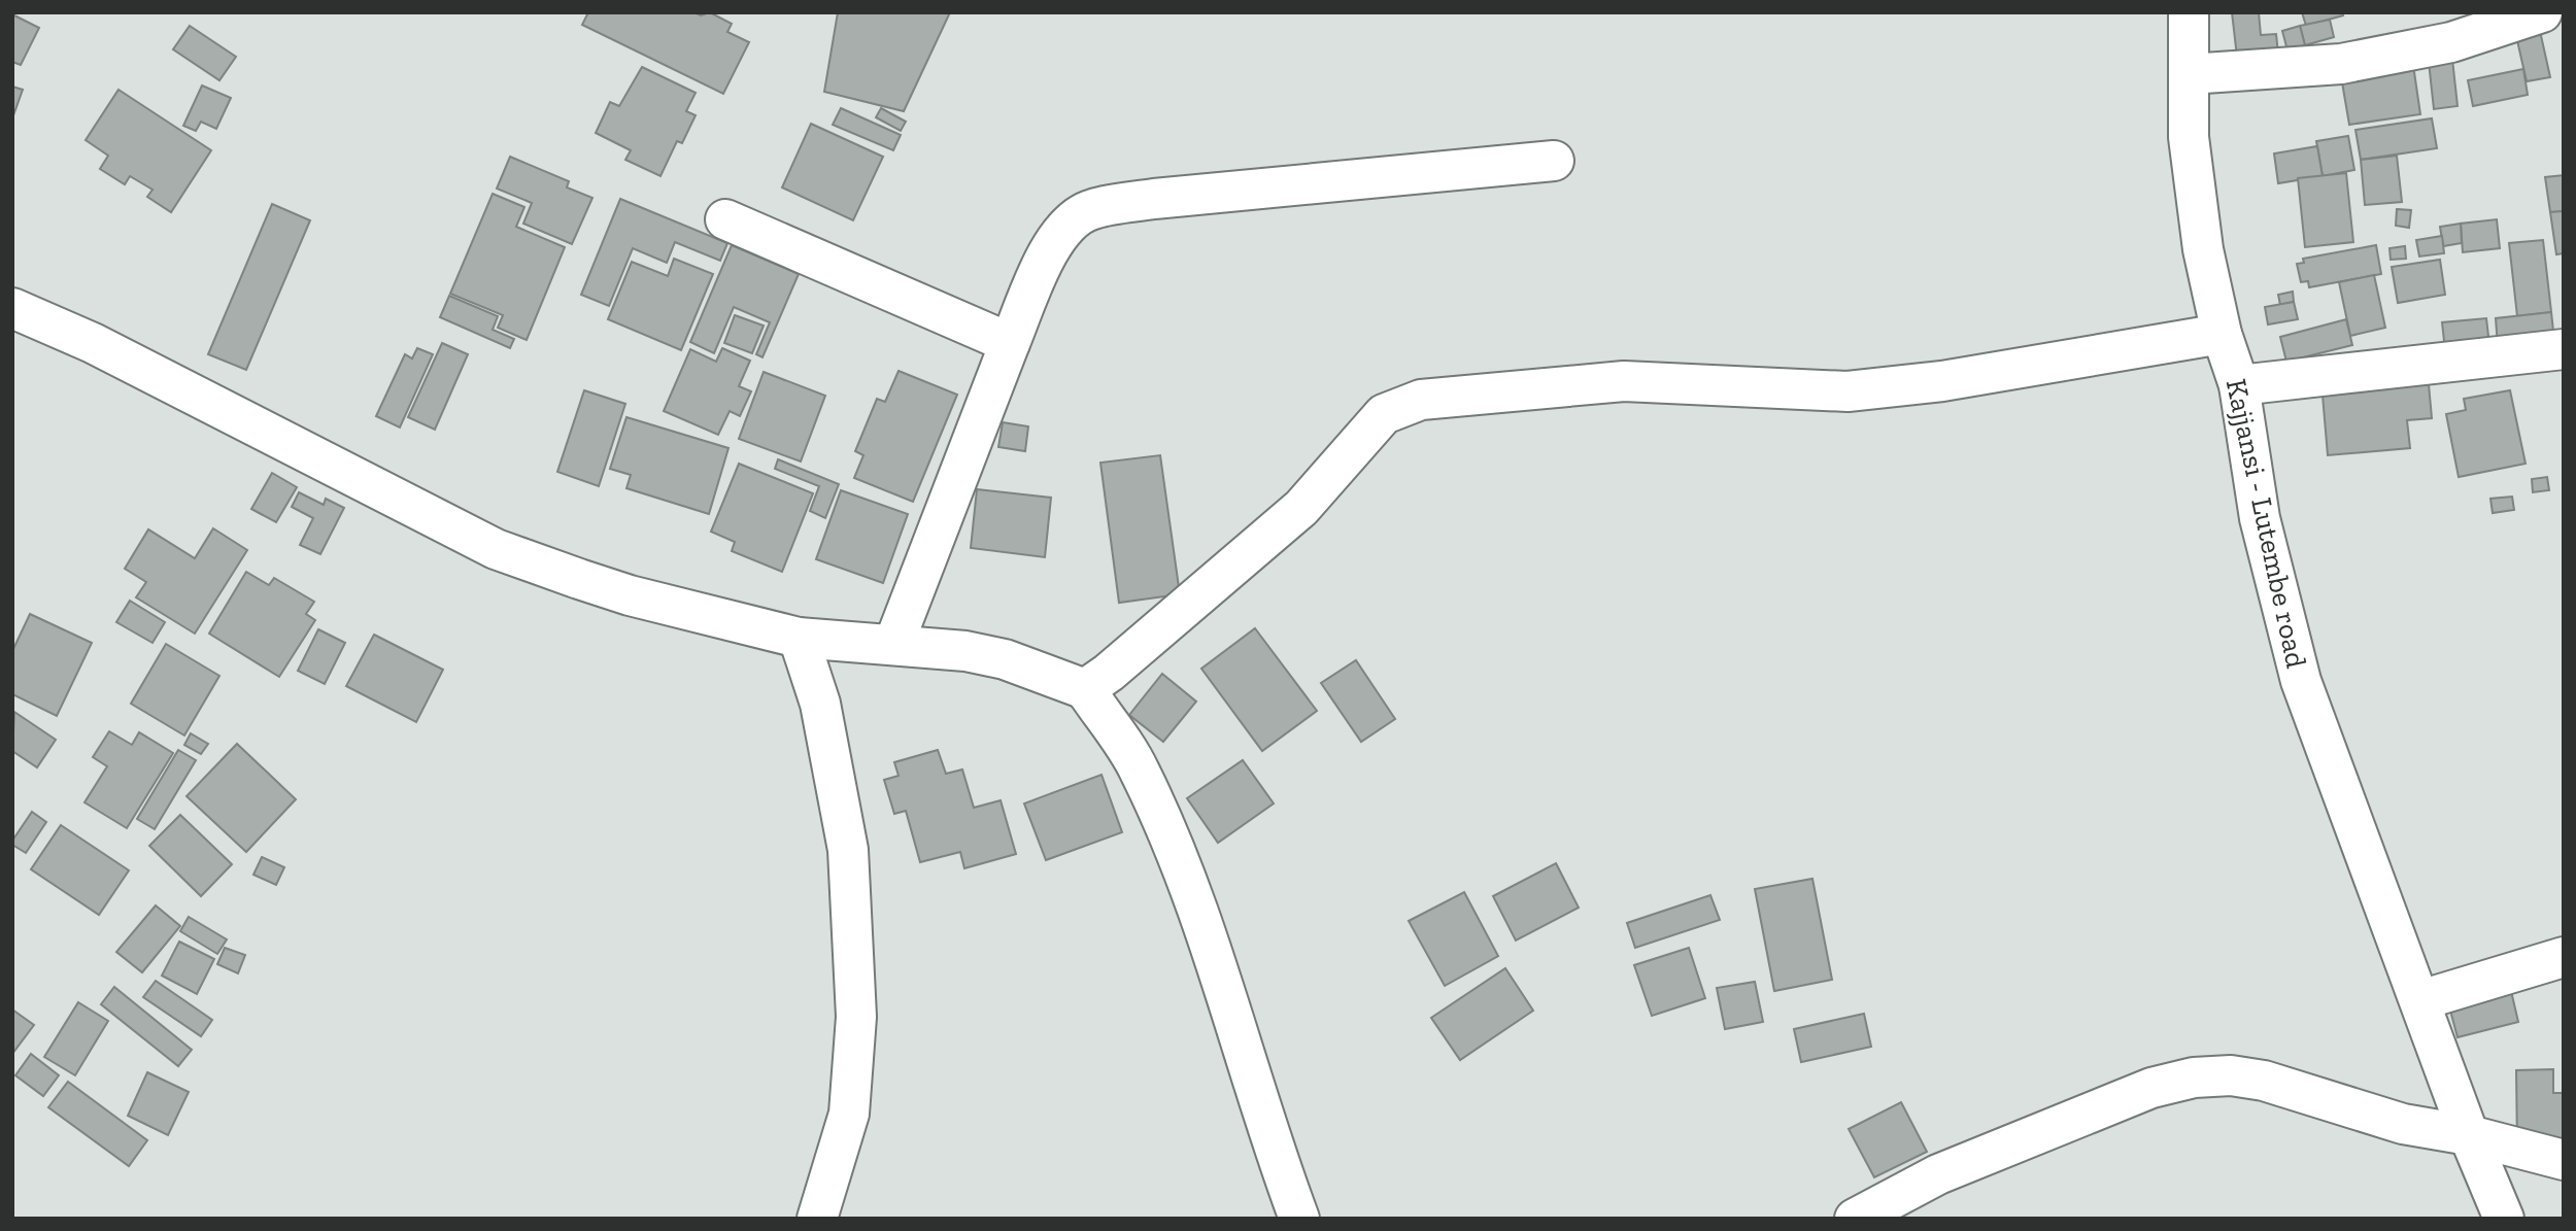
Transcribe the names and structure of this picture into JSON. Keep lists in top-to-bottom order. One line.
{"streets":{"street":["Kajjansi - Lutembe road"]}}
